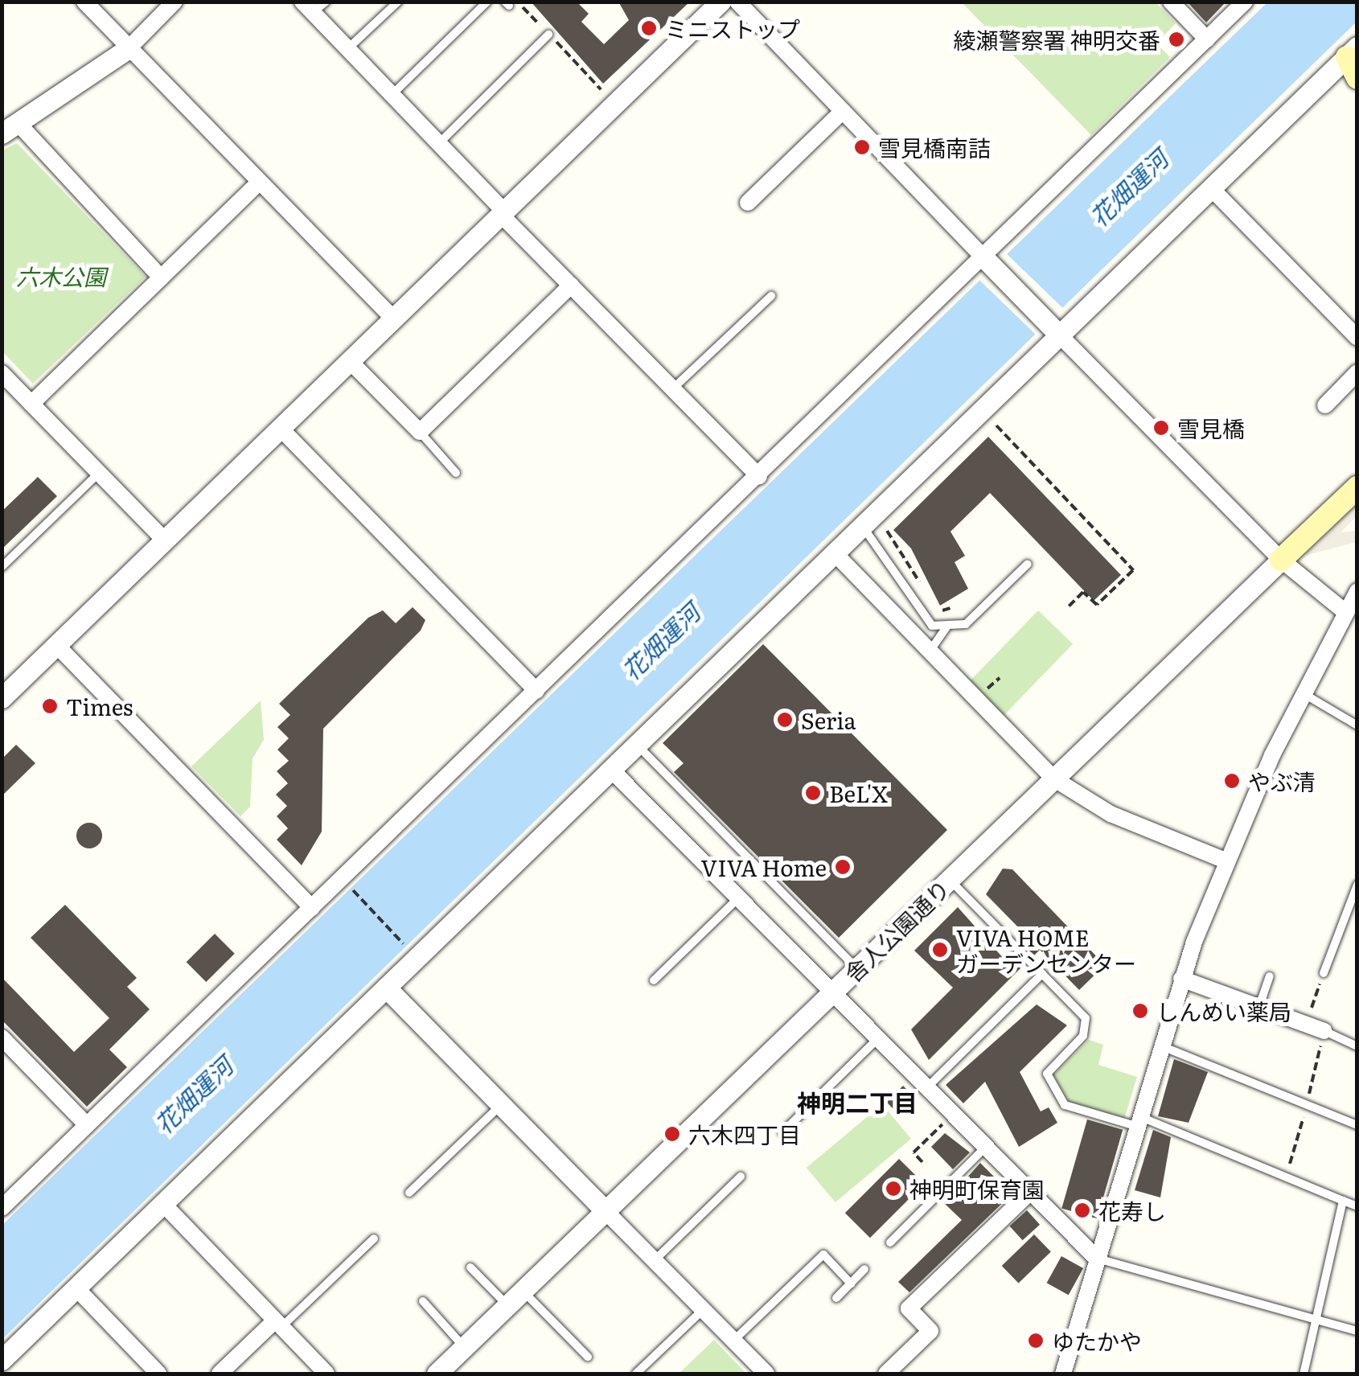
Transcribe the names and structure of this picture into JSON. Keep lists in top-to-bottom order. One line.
{"streets":{"main road":["舎人公園通り"]},"districts":["神明二丁目"],"water":["花畑運河"],"parks":["六木公園"],"places":["ミニストップ","綾瀬警察署 神明交番","雪見橋南詰","雪見橋","Times","Seria","やぶ清","BeL'X","VIVA Home","VIVA HOME ガーデンセンター","しんめい薬局","六木四丁目","神明町保育園","花寿し","ゆたかや"]}
